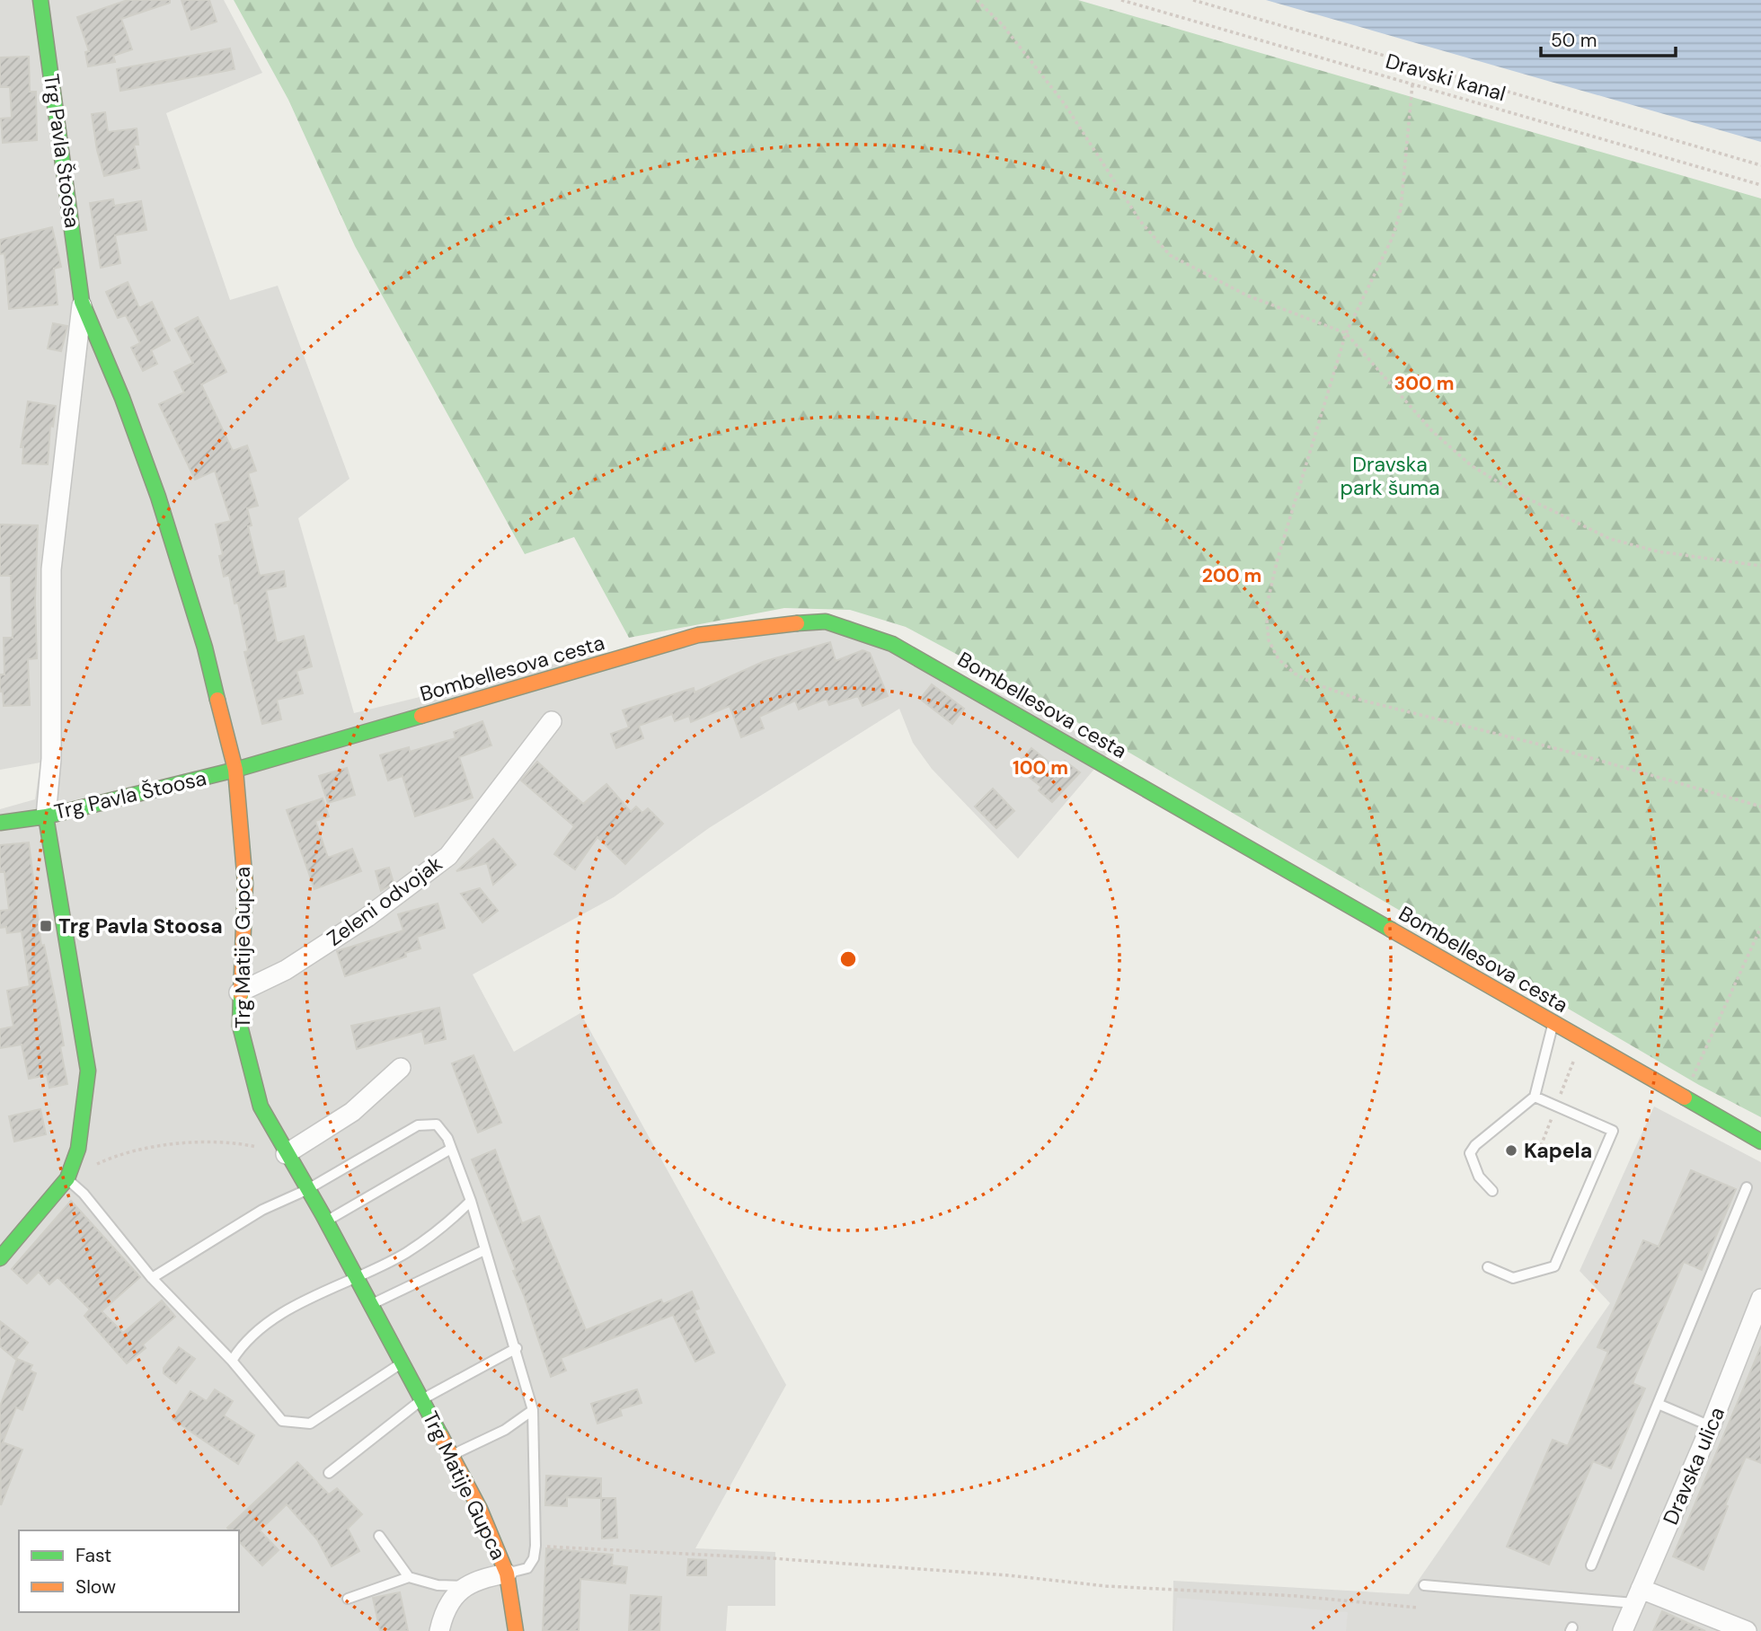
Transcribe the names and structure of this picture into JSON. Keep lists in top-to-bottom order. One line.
{"streets":{"street":["Trg Pavla Štoosa","Bombellesova cesta","Zeleni odvojak","Trg Matije Gupca","Dravska ulica"],"path":["Dravski kanal"]},"crossings":[["Trg Pavla Štoosa","Bombellesova cesta"],["Trg Pavla Štoosa","Trg Matije Gupca"],["Bombellesova cesta","Trg Matije Gupca"],["Zeleni odvojak","Trg Matije Gupca"]],"parks":["Dravska park šuma"],"places":{"transit":["Trg Pavla Stoosa"],"other":["Kapela"]},"legend":["Fast","Slow"],"scale_bar":"50 m","rings":["300 m","200 m","100 m"]}
